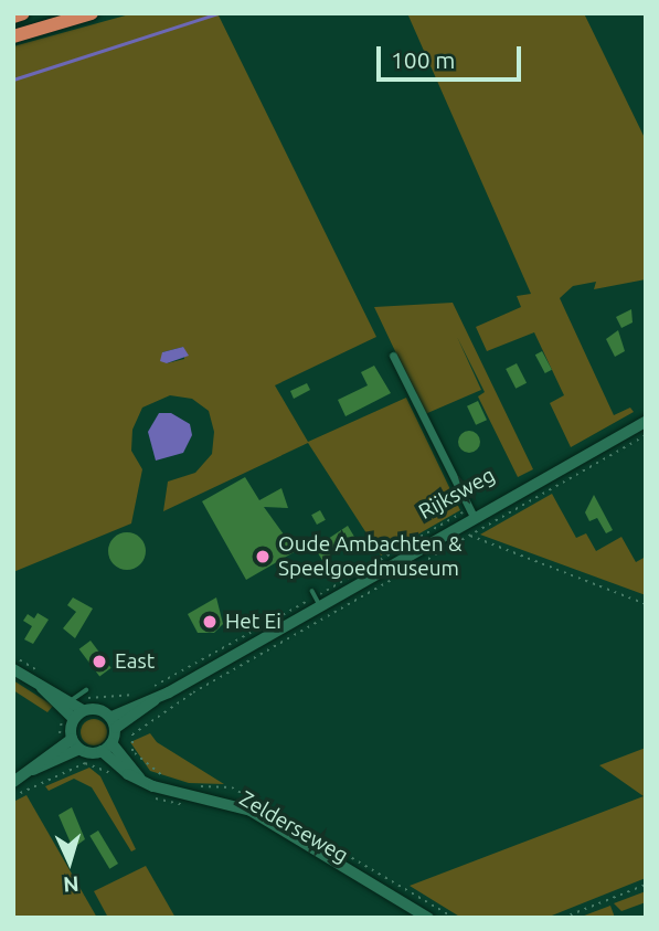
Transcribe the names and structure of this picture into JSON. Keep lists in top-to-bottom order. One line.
{"streets":{"main road":["Rijksweg","Zelderseweg"]},"crossings":[["Rijksweg","Zelderseweg"]],"places":["Oude Ambachten & Speelgoedmuseum","Het Ei","East"],"scale_bar":"100 m","north":"bottom"}
